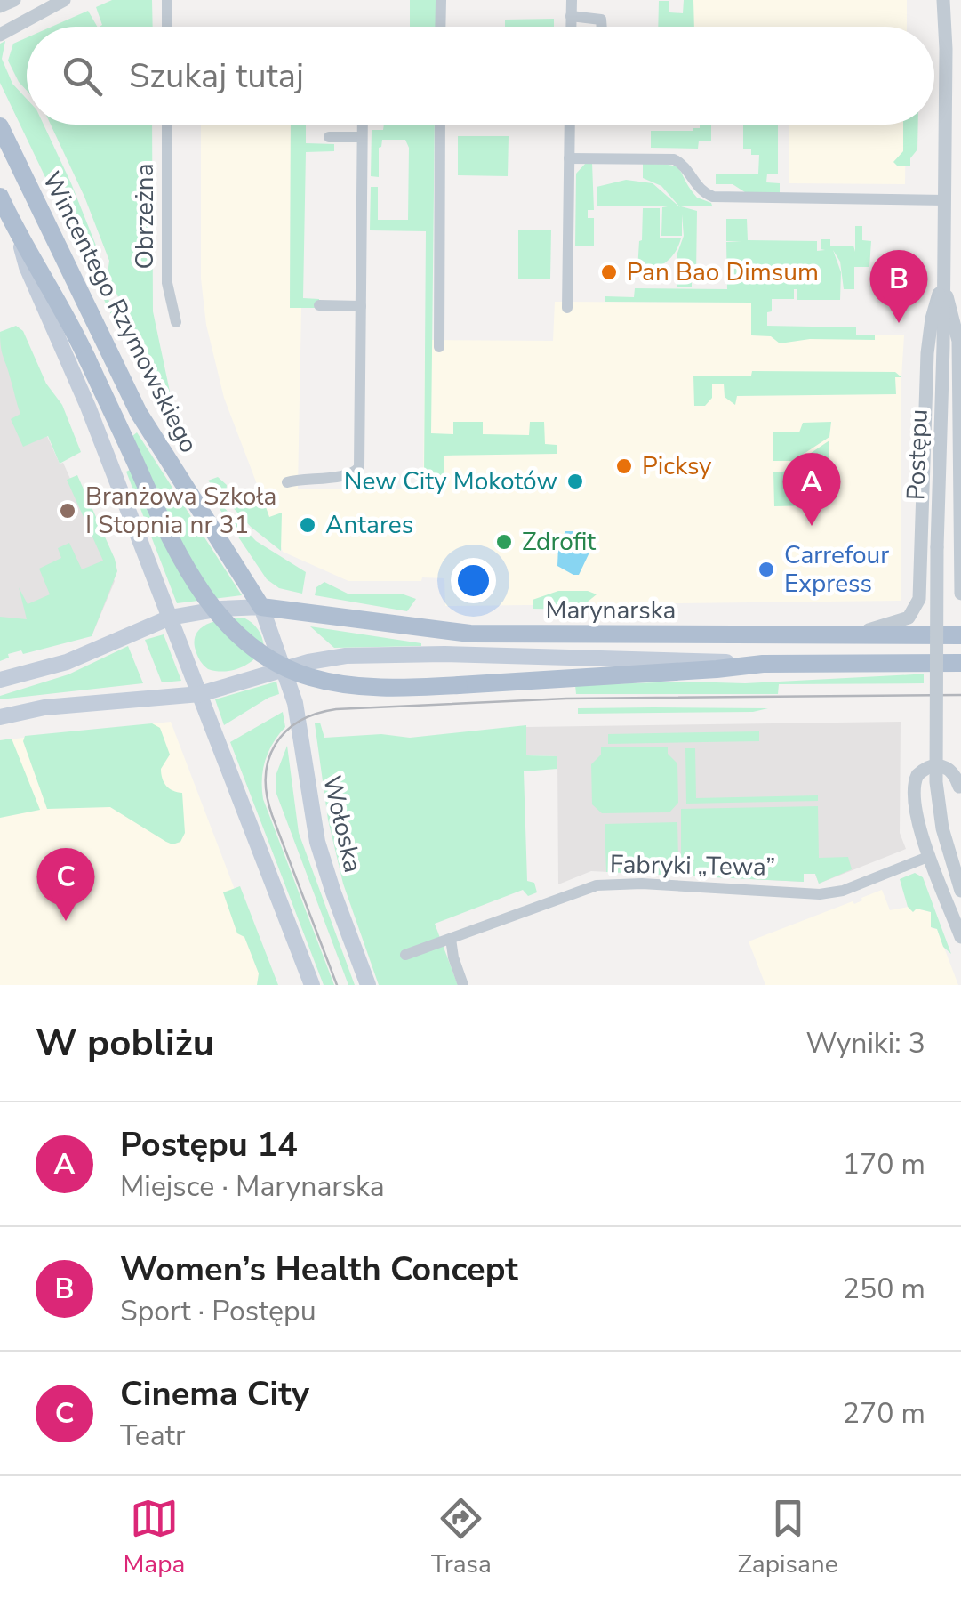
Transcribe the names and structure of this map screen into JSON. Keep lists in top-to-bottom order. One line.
{"streets":{"main road":["Wincentego Rzymowskiego","Marynarska","Wołoska"],"street":["Obrzeżna","Postępu","Fabryki „Tewa”"]},"crossings":[["Wincentego Rzymowskiego","Marynarska"],["Wincentego Rzymowskiego","Wołoska"],["Marynarska","Wołoska"]],"places":["Pan Bao Dimsum","Picksy","New City Mokotów","Branżowa Szkoła I Stopnia nr 31","Antares","Zdrofit","Carrefour Express"],"page":{"search":"Szukaj tutaj","pins":["B","A","C"],"heading":["W pobliżu","Wyniki: 3"],"list":[{"mark":"A","name":"Postępu 14","note":"Miejsce · Marynarska","value":"170 m"},{"mark":"B","name":"Women’s Health Concept","note":"Sport · Postępu","value":"250 m"},{"mark":"C","name":"Cinema City","note":"Teatr","value":"270 m"}],"nav":["Mapa","Trasa","Zapisane"]}}
